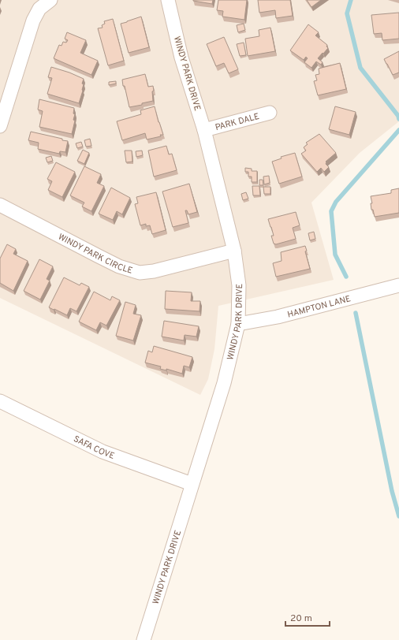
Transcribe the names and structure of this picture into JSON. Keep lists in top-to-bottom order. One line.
{"streets":{"street":["WINDY PARK DRIVE","PARK DALE","WINDY PARK CIRCLE","HAMPTON LANE","SAFA COVE"]},"crossings":[["WINDY PARK DRIVE","PARK DALE"],["WINDY PARK DRIVE","WINDY PARK CIRCLE"],["WINDY PARK DRIVE","HAMPTON LANE"],["WINDY PARK DRIVE","SAFA COVE"]],"scale_bar":"20 m"}
